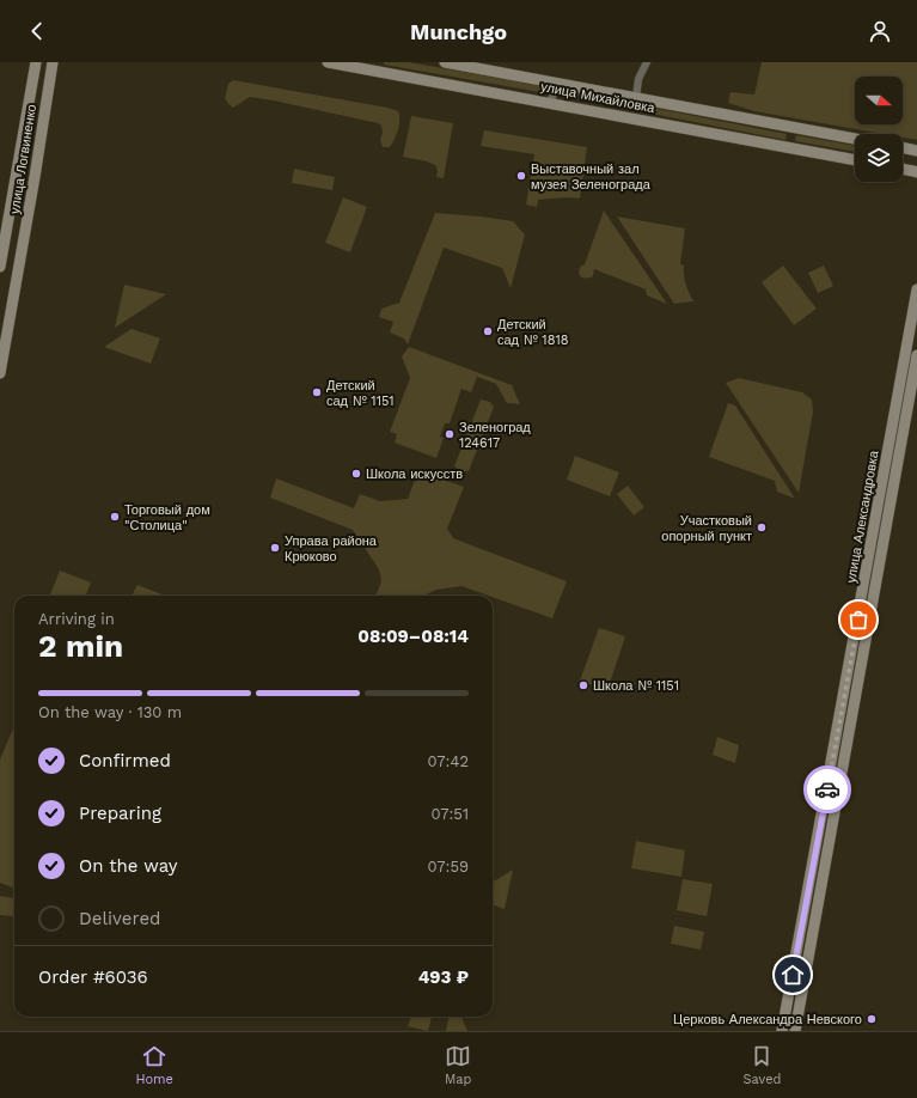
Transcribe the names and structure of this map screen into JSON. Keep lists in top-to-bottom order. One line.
{"streets":{"main road":["улица Михайловка","улица Логвиненко","улица Александровка"]},"places":["Выставочный зал музея Зеленограда","Детский сад № 1818","Детский сад № 1151","Зеленоград 124617","Школа искусств","Торговый дом \"Столица\"","Участковый опорный пункт","Управа района Крюково","Школа № 1151","Церковь Александра Невского"],"north":"right","page":{"header":"Munchgo","heading":["2 min","Arriving in","08:09–08:14"],"panel":["Order #6036","493 ₽"],"bar":"On the way · 130 m","list":[["Confirmed","07:42"],["Preparing","07:51"],["On the way","07:59"],"Delivered"],"tabs":["Home","Map","Saved"]}}
